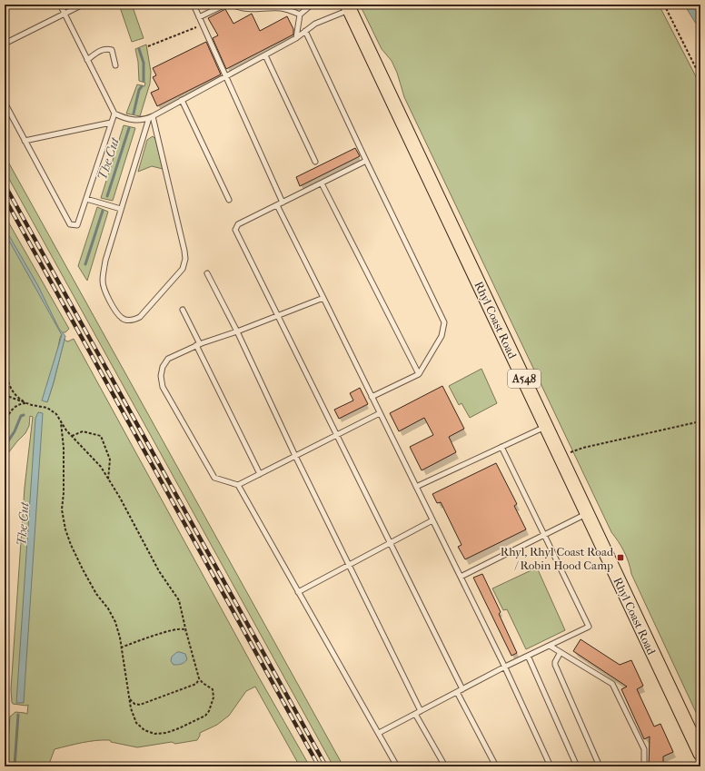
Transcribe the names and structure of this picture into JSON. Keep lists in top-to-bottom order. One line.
{"streets":{"main road":["Rhyl Coast Road","A548"]},"water":["The Cut"],"places":{"transit":["Rhyl, Rhyl Coast Road / Robin Hood Camp"]}}
